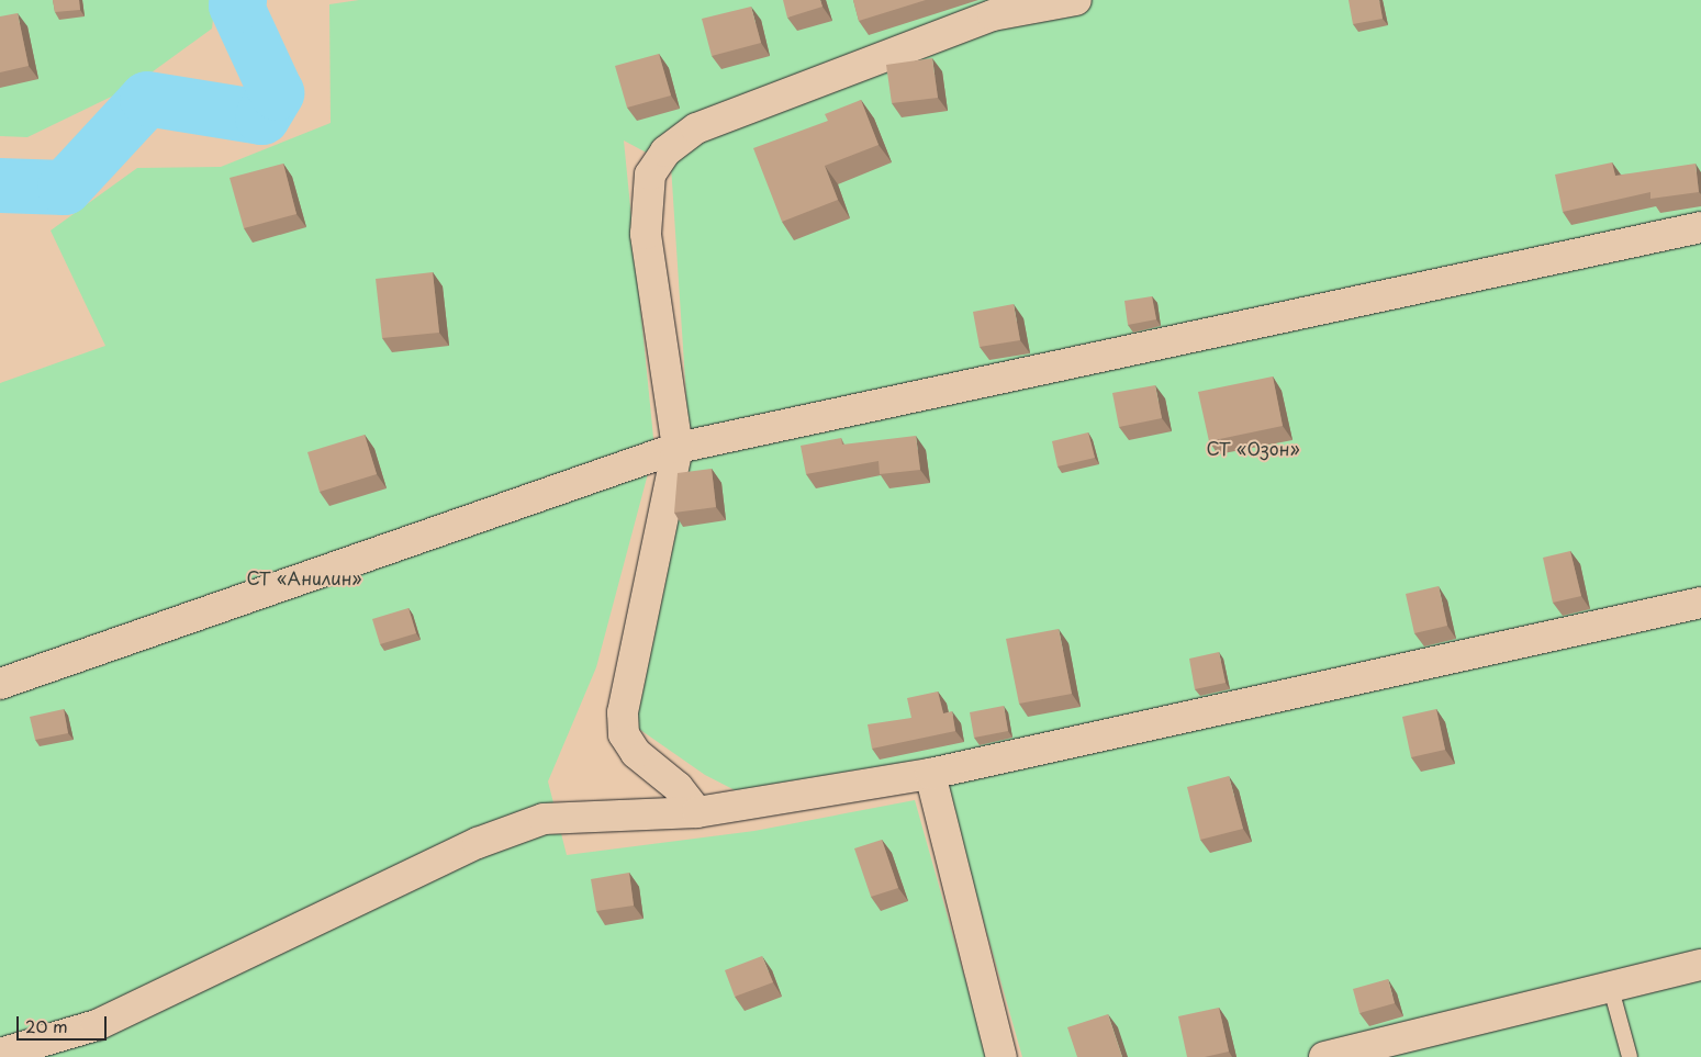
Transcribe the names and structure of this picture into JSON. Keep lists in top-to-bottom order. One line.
{"parks":["СТ «Озон»","СТ «Анилин»"],"scale_bar":"20 m"}
